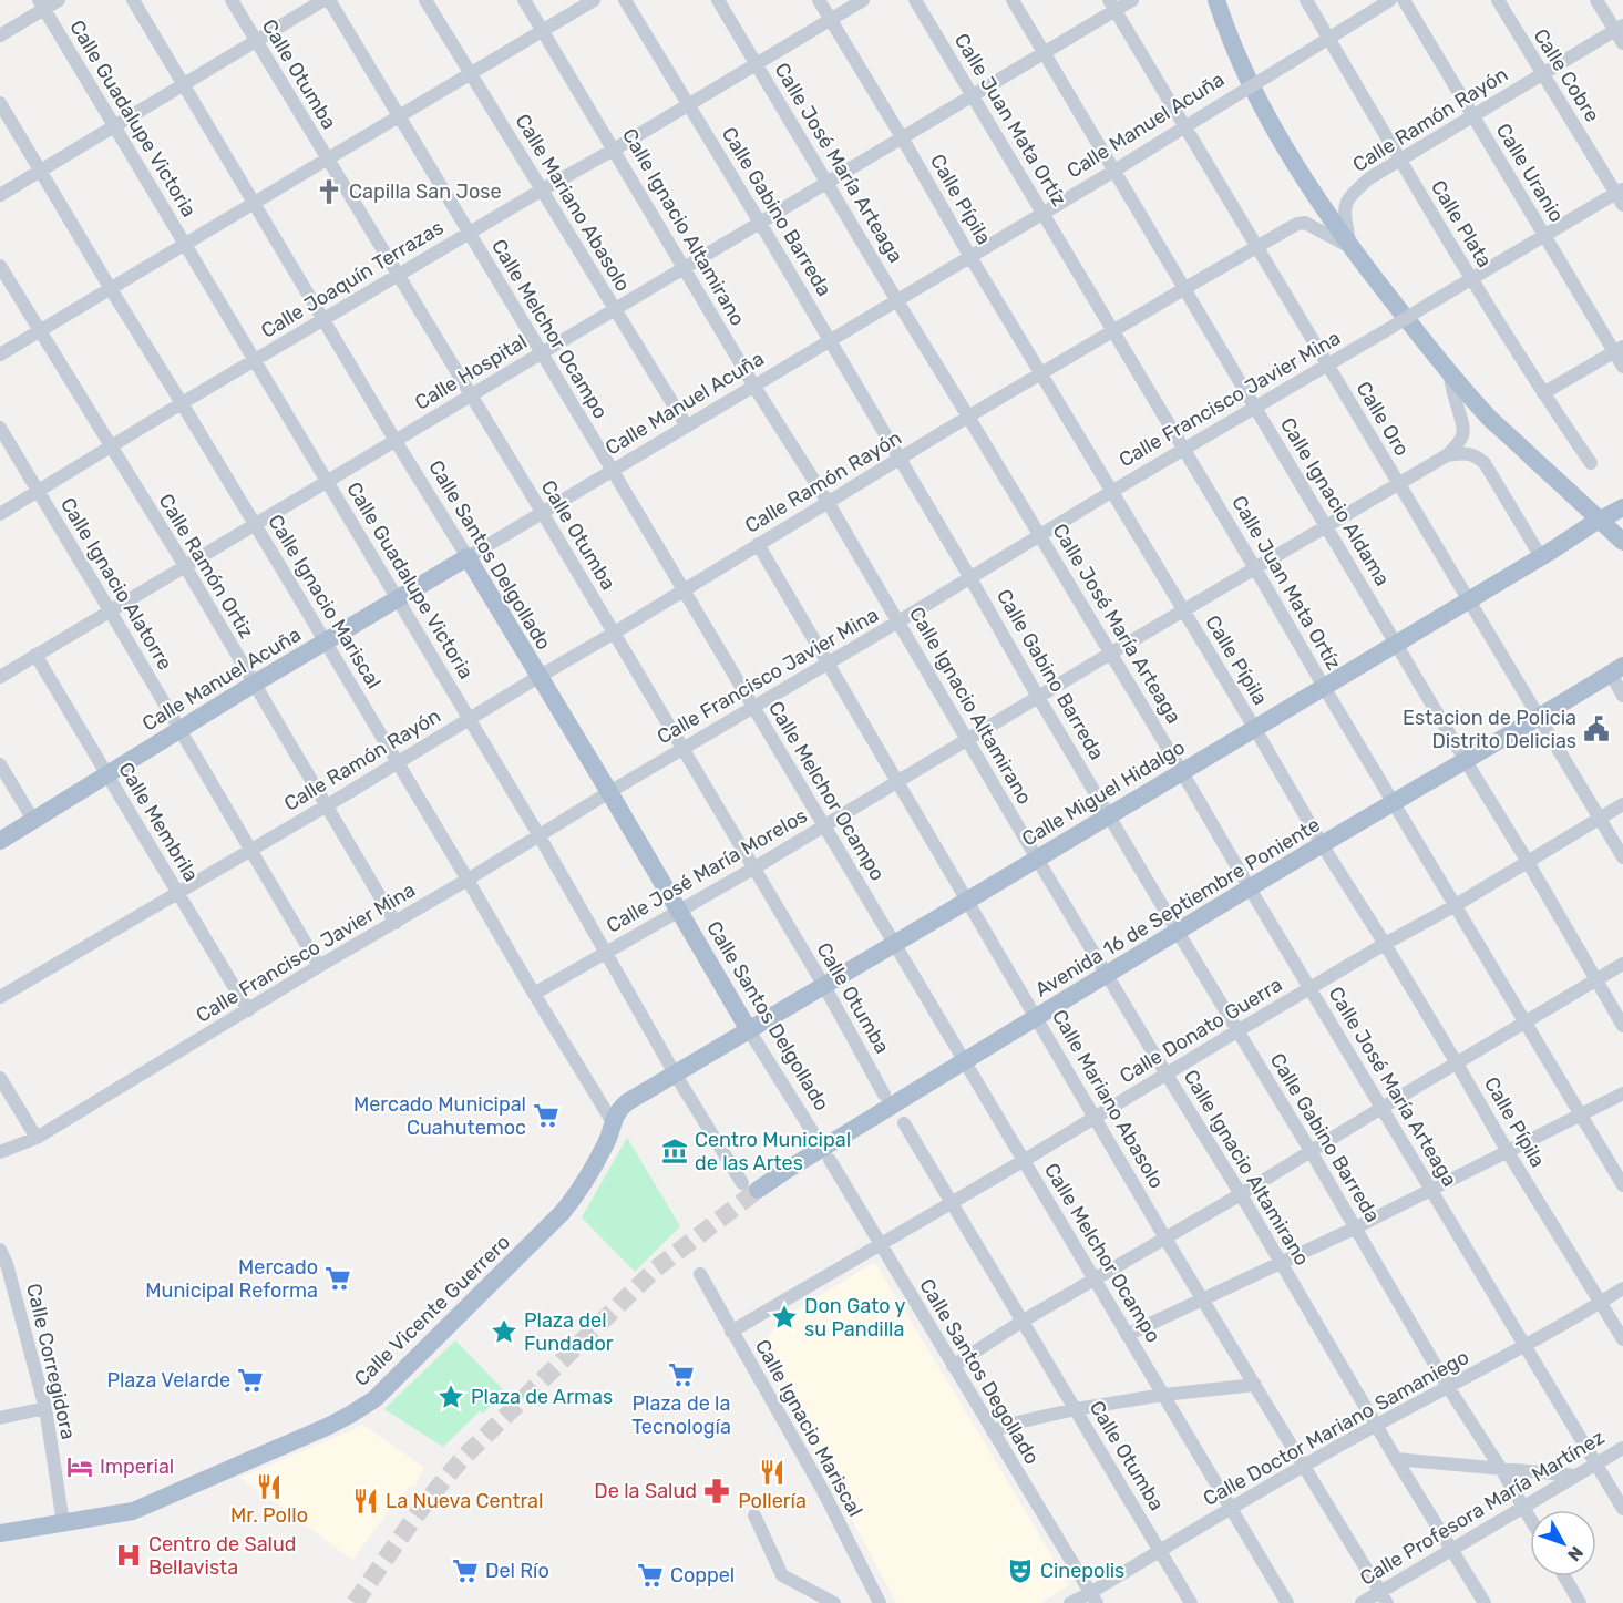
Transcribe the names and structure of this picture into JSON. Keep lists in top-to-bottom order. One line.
{"streets":{"main road":["Calle Manuel Acuña","Calle Santos Delgollado","Calle Miguel Hidalgo","Avenida 16 de Septiembre Poniente","Calle Vicente Guerrero"],"street":["Calle Otumba","Calle Cobre","Calle Guadalupe Victoria","Calle Juan Mata Ortíz","Calle Ramón Rayón","Calle José María Arteaga","Calle Uranio","Calle Pípila","Calle Mariano Abasolo","Calle Gabino Barreda","Calle Plata","Calle Ignacio Altamirano","Calle Joaquín Terrazas","Calle Melchor Ocampo","Calle Hospital","Calle Francisco Javier Mina","Calle Oro","Calle Ignacio Aldama","Calle Ramón Ortiz","Calle Ignacio Alatorre","Calle Ignacio Mariscal","Calle Membrila","Calle José María Morelos","Calle Donato Guerra","Calle Corregidora","Calle Santos Degollado","Calle Doctor Mariano Samaniego","Calle Profesora María Martínez"]},"crossings":[["Calle Otumba","Calle Ramón Rayón"],["Calle Otumba","Calle Manuel Acuña"],["Calle Otumba","Calle Joaquín Terrazas"],["Calle Otumba","Calle Hospital"],["Calle Otumba","Calle Francisco Javier Mina"],["Calle Otumba","Calle Miguel Hidalgo"],["Calle Otumba","Calle José María Morelos"],["Calle Otumba","Calle Donato Guerra"],["Calle Otumba","Calle Doctor Mariano Samaniego"],["Calle Cobre","Calle Ramón Rayón"],["Calle Cobre","Calle Francisco Javier Mina"],["Calle Guadalupe Victoria","Calle Ramón Rayón"],["Calle Guadalupe Victoria","Calle Manuel Acuña"],["Calle Guadalupe Victoria","Calle Joaquín Terrazas"],["Calle Guadalupe Victoria","Calle Hospital"],["Calle Guadalupe Victoria","Calle Francisco Javier Mina"],["Calle Guadalupe Victoria","Calle Miguel Hidalgo"],["Calle Guadalupe Victoria","Calle José María Morelos"],["Calle Guadalupe Victoria","Avenida 16 de Septiembre Poniente"],["Calle Juan Mata Ortíz","Calle Ramón Rayón"],["Calle Juan Mata Ortíz","Calle Manuel Acuña"],["Calle Juan Mata Ortíz","Calle Hospital"],["Calle Juan Mata Ortíz","Calle Francisco Javier Mina"],["Calle Juan Mata Ortíz","Calle Miguel Hidalgo"],["Calle Juan Mata Ortíz","Calle José María Morelos"],["Calle Juan Mata Ortíz","Avenida 16 de Septiembre Poniente"],["Calle Juan Mata Ortíz","Calle Donato Guerra"],["Calle Ramón Rayón","Calle José María Arteaga"],["Calle Ramón Rayón","Calle Uranio"],["Calle Ramón Rayón","Calle Pípila"],["Calle Ramón Rayón","Calle Mariano Abasolo"],["Calle Ramón Rayón","Calle Gabino Barreda"],["Calle Ramón Rayón","Calle Plata"],["Calle Ramón Rayón","Calle Ignacio Altamirano"],["Calle Ramón Rayón","Calle Melchor Ocampo"],["Calle Ramón Rayón","Calle Oro"],["Calle Ramón Rayón","Calle Ignacio Aldama"],["Calle Ramón Rayón","Calle Santos Delgollado"],["Calle Ramón Rayón","Calle Ramón Ortiz"],["Calle Ramón Rayón","Calle Ignacio Alatorre"],["Calle Ramón Rayón","Calle Ignacio Mariscal"],["Calle Ramón Rayón","Calle Membrila"],["Calle Manuel Acuña","Calle José María Arteaga"],["Calle Manuel Acuña","Calle Pípila"],["Calle Manuel Acuña","Calle Mariano Abasolo"],["Calle Manuel Acuña","Calle Gabino Barreda"],["Calle Manuel Acuña","Calle Plata"],["Calle Manuel Acuña","Calle Ignacio Altamirano"],["Calle Manuel Acuña","Calle Melchor Ocampo"],["Calle Manuel Acuña","Calle Oro"],["Calle Manuel Acuña","Calle Ignacio Aldama"],["Calle Manuel Acuña","Calle Santos Delgollado"],["Calle Manuel Acuña","Calle Ramón Ortiz"],["Calle Manuel Acuña","Calle Ignacio Alatorre"],["Calle Manuel Acuña","Calle Ignacio Mariscal"],["Calle Manuel Acuña","Calle Membrila"],["Calle José María Arteaga","Calle Joaquín Terrazas"],["Calle José María Arteaga","Calle Hospital"],["Calle José María Arteaga","Calle Francisco Javier Mina"],["Calle José María Arteaga","Calle Miguel Hidalgo"],["Calle José María Arteaga","Calle José María Morelos"],["Calle José María Arteaga","Avenida 16 de Septiembre Poniente"],["Calle José María Arteaga","Calle Donato Guerra"],["Calle José María Arteaga","Calle Doctor Mariano Samaniego"],["Calle José María Arteaga","Calle Profesora María Martínez"],["Calle Uranio","Calle Francisco Javier Mina"],["Calle Pípila","Calle Joaquín Terrazas"],["Calle Pípila","Calle Hospital"],["Calle Pípila","Calle Francisco Javier Mina"],["Calle Pípila","Calle Miguel Hidalgo"],["Calle Pípila","Calle José María Morelos"],["Calle Pípila","Avenida 16 de Septiembre Poniente"],["Calle Pípila","Calle Donato Guerra"],["Calle Pípila","Calle Doctor Mariano Samaniego"],["Calle Mariano Abasolo","Calle Joaquín Terrazas"],["Calle Mariano Abasolo","Calle Hospital"],["Calle Mariano Abasolo","Calle Francisco Javier Mina"],["Calle Mariano Abasolo","Calle Miguel Hidalgo"],["Calle Mariano Abasolo","Calle José María Morelos"],["Calle Mariano Abasolo","Avenida 16 de Septiembre Poniente"],["Calle Mariano Abasolo","Calle Donato Guerra"],["Calle Mariano Abasolo","Calle Doctor Mariano Samaniego"],["Calle Mariano Abasolo","Calle Profesora María Martínez"],["Calle Gabino Barreda","Calle Joaquín Terrazas"],["Calle Gabino Barreda","Calle Hospital"],["Calle Gabino Barreda","Calle Francisco Javier Mina"],["Calle Gabino Barreda","Calle Miguel Hidalgo"],["Calle Gabino Barreda","Calle José María Morelos"],["Calle Gabino Barreda","Avenida 16 de Septiembre Poniente"],["Calle Gabino Barreda","Calle Donato Guerra"],["Calle Gabino Barreda","Calle Doctor Mariano Samaniego"],["Calle Gabino Barreda","Calle Profesora María Martínez"],["Calle Plata","Calle Francisco Javier Mina"],["Calle Ignacio Altamirano","Calle Joaquín Terrazas"],["Calle Ignacio Altamirano","Calle Hospital"],["Calle Ignacio Altamirano","Calle Francisco Javier Mina"],["Calle Ignacio Altamirano","Calle Miguel Hidalgo"],["Calle Ignacio Altamirano","Calle José María Morelos"],["Calle Ignacio Altamirano","Avenida 16 de Septiembre Poniente"],["Calle Ignacio Altamirano","Calle Donato Guerra"],["Calle Ignacio Altamirano","Calle Doctor Mariano Samaniego"],["Calle Ignacio Altamirano","Calle Profesora María Martínez"],["Calle Joaquín Terrazas","Calle Melchor Ocampo"],["Calle Joaquín Terrazas","Calle Santos Delgollado"],["Calle Joaquín Terrazas","Calle Ramón Ortiz"],["Calle Joaquín Terrazas","Calle Ignacio Alatorre"],["Calle Joaquín Terrazas","Calle Ignacio Mariscal"],["Calle Melchor Ocampo","Calle Hospital"],["Calle Melchor Ocampo","Calle Francisco Javier Mina"],["Calle Melchor Ocampo","Calle Miguel Hidalgo"],["Calle Melchor Ocampo","Calle José María Morelos"],["Calle Melchor Ocampo","Avenida 16 de Septiembre Poniente"],["Calle Melchor Ocampo","Calle Donato Guerra"],["Calle Melchor Ocampo","Calle Doctor Mariano Samaniego"],["Calle Hospital","Calle Oro"],["Calle Hospital","Calle Ignacio Aldama"],["Calle Hospital","Calle Santos Delgollado"],["Calle Hospital","Calle Ramón Ortiz"],["Calle Hospital","Calle Ignacio Alatorre"],["Calle Hospital","Calle Ignacio Mariscal"],["Calle Hospital","Calle Membrila"],["Calle Francisco Javier Mina","Calle Oro"],["Calle Francisco Javier Mina","Calle Ignacio Aldama"],["Calle Francisco Javier Mina","Calle Santos Delgollado"],["Calle Francisco Javier Mina","Calle Ramón Ortiz"],["Calle Francisco Javier Mina","Calle Ignacio Alatorre"],["Calle Francisco Javier Mina","Calle Ignacio Mariscal"],["Calle Francisco Javier Mina","Calle Membrila"],["Calle Oro","Calle Miguel Hidalgo"],["Calle Oro","Calle José María Morelos"],["Calle Oro","Avenida 16 de Septiembre Poniente"],["Calle Oro","Calle Donato Guerra"],["Calle Ignacio Aldama","Calle Miguel Hidalgo"],["Calle Ignacio Aldama","Calle José María Morelos"],["Calle Ignacio Aldama","Avenida 16 de Septiembre Poniente"],["Calle Ignacio Aldama","Calle Donato Guerra"],["Calle Santos Delgollado","Calle Miguel Hidalgo"],["Calle Santos Delgollado","Calle José María Morelos"],["Calle Ignacio Mariscal","Calle Miguel Hidalgo"],["Calle Ignacio Mariscal","Calle José María Morelos"],["Calle Ignacio Mariscal","Calle Donato Guerra"],["Calle Ignacio Mariscal","Calle Vicente Guerrero"],["Calle Miguel Hidalgo","Calle Vicente Guerrero"],["Calle Donato Guerra","Calle Santos Degollado"],["Calle Vicente Guerrero","Calle Corregidora"],["Calle Santos Degollado","Calle Doctor Mariano Samaniego"]],"places":{"church":["Capilla San Jose"],"public building":["Estacion de Policia Distrito Delicias"],"supermarket":["Mercado Municipal Cuahutemoc","Mercado Municipal Reforma","Plaza de la Tecnología","Plaza Velarde","Del Río","Coppel"],"museum":["Centro Municipal de las Artes"],"place":["Don Gato y su Pandilla","Plaza del Fundador","Plaza de Armas"],"hotel":["Imperial"],"restaurant":["Pollería","Mr. Pollo","La Nueva Central"],"pharmacy":["De la Salud"],"hospital":["Centro de Salud Bellavista"],"theatre":["Cinepolis"]},"north":"bottom right"}
